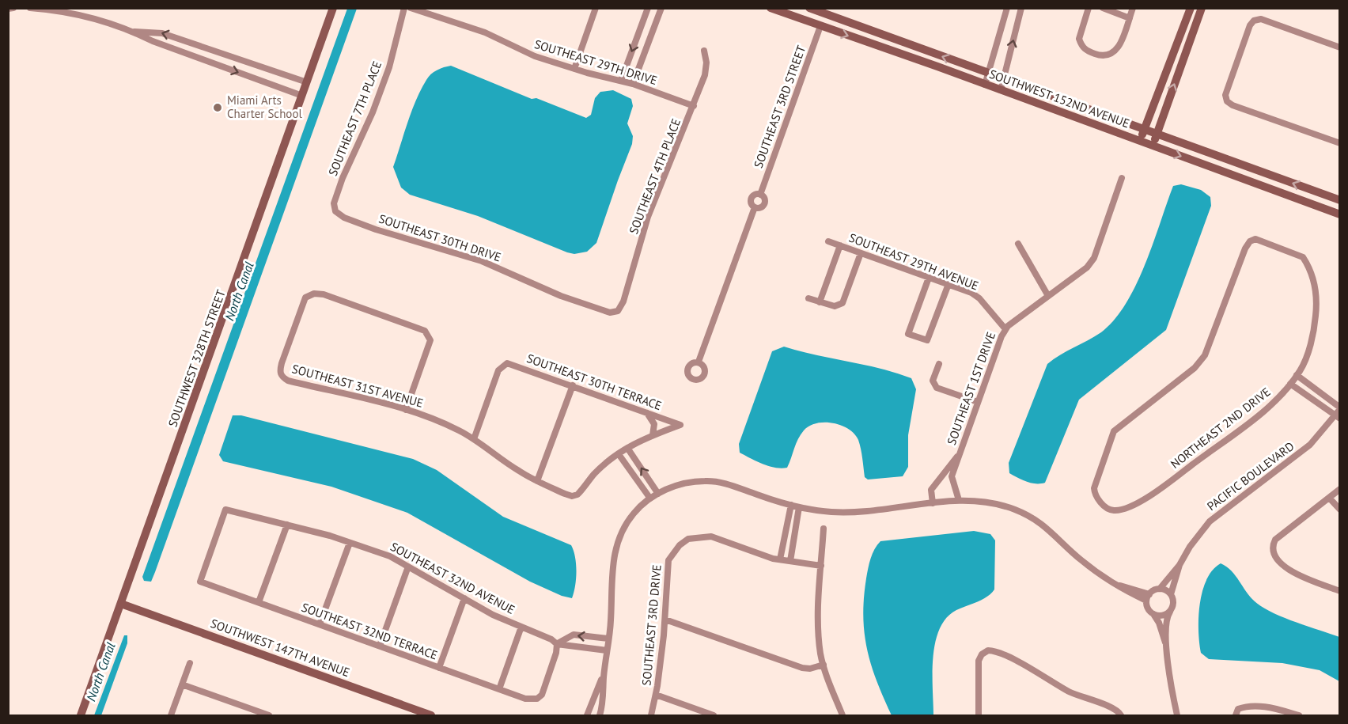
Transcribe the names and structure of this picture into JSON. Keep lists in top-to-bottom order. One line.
{"streets":{"street":["SOUTHEAST 29TH DRIVE","SOUTHWEST 152ND AVENUE","SOUTHEAST 3RD STREET","SOUTHEAST 7TH PLACE","SOUTHEAST 4TH PLACE","SOUTHEAST 30TH DRIVE","SOUTHEAST 29TH AVENUE","SOUTHWEST 328TH STREET","SOUTHEAST 30TH TERRACE","SOUTHEAST 31ST AVENUE","SOUTHEAST 1ST DRIVE","NORTHEAST 2ND DRIVE","PACIFIC BOULEVARD","SOUTHEAST 32ND AVENUE","SOUTHEAST 3RD DRIVE","SOUTHEAST 32ND TERRACE","SOUTHWEST 147TH AVENUE"]},"crossings":[["SOUTHEAST 29TH DRIVE","SOUTHEAST 4TH PLACE"],["SOUTHWEST 152ND AVENUE","SOUTHEAST 3RD STREET"],["SOUTHEAST 7TH PLACE","SOUTHEAST 30TH DRIVE"],["SOUTHEAST 4TH PLACE","SOUTHEAST 30TH DRIVE"],["SOUTHEAST 29TH AVENUE","SOUTHEAST 1ST DRIVE"],["SOUTHWEST 328TH STREET","SOUTHWEST 147TH AVENUE"],["SOUTHEAST 30TH TERRACE","SOUTHEAST 31ST AVENUE"],["SOUTHEAST 32ND AVENUE","SOUTHEAST 32ND TERRACE"]],"water":["North Canal"],"places":["Miami Arts Charter School"]}
